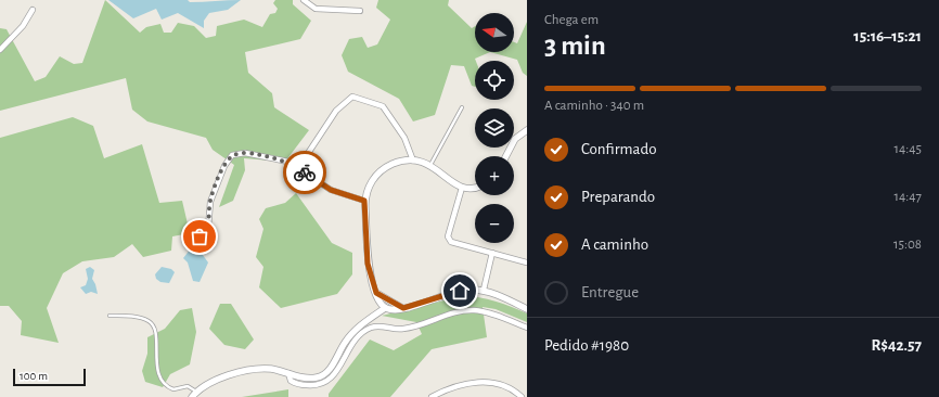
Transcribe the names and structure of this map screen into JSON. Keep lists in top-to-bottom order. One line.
{"scale_bar":"100 m","north":"left","page":{"heading":["3 min","Chega em","15:16–15:21"],"panel":["Pedido #1980","R$42.57"],"map_buttons":["+","−"],"bar":"A caminho · 340 m","list":[["Confirmado","14:45"],["Preparando","14:47"],["A caminho","15:08"],"Entregue"],"scale":"100 m"}}
